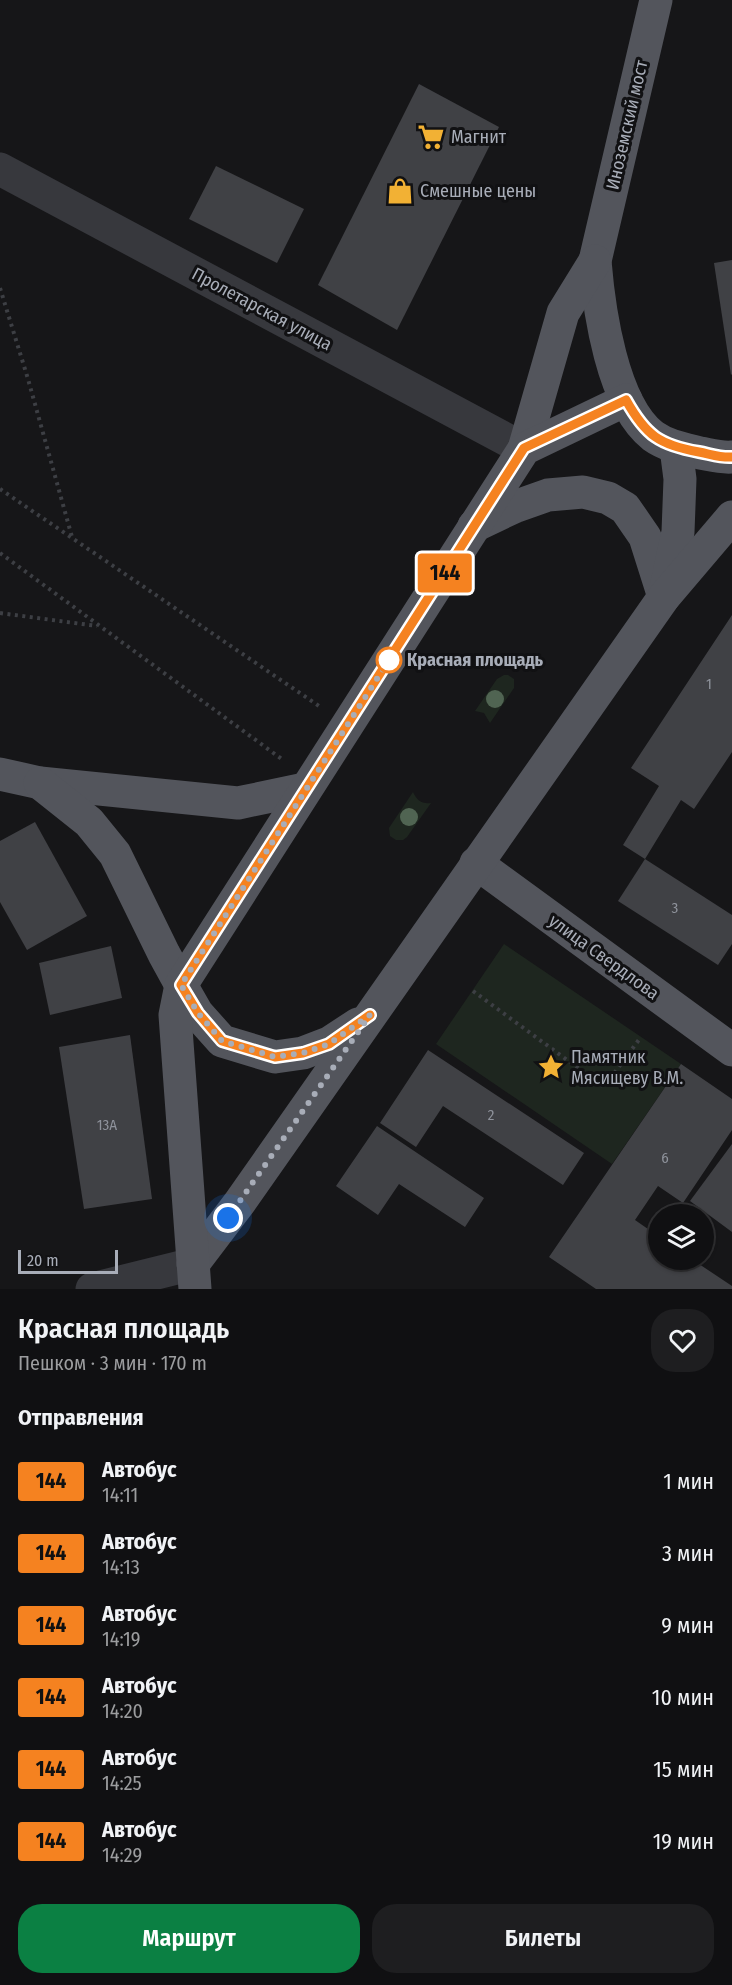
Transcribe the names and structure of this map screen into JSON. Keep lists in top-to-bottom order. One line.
{"streets":{"main road":["Иноземский мост","улица Свердлова"],"street":["Пролетарская улица"]},"places":{"supermarket":["Магнит"],"shop":["Смешные цены"],"other":["Красная площадь"],"place":["Памятник Мясищеву В.М."]},"lines":["bus line 144"],"house_numbers":["1","3","2","13А","6"],"scale_bar":"20 m","page":{"on_map":"144","scale":"20 m","heading":[["Красная площадь","Пешком · 3 мин · 170 m"],"Отправления"],"list":[{"mark":"144","name":"Автобус","note":"14:11","value":"1 мин"},{"mark":"144","name":"Автобус","note":"14:13","value":"3 мин"},{"mark":"144","name":"Автобус","note":"14:19","value":"9 мин"},{"mark":"144","name":"Автобус","note":"14:20","value":"10 мин"},{"mark":"144","name":"Автобус","note":"14:25","value":"15 мин"},{"mark":"144","name":"Автобус","note":"14:29","value":"19 мин"}],"buttons":["Маршрут","Билеты"]}}
